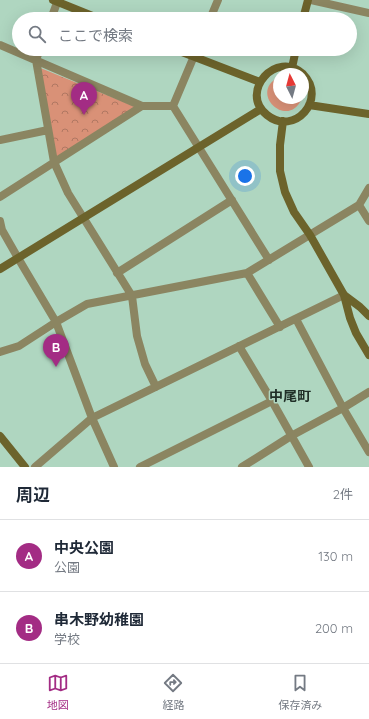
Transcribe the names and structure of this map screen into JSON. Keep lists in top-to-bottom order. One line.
{"districts":["中尾町"],"north":"top","page":{"search":"ここで検索","pins":["A","B"],"heading":["周辺","2件"],"list":[{"mark":"A","name":"中央公園","note":"公園","value":"130 m"},{"mark":"B","name":"串木野幼稚園","note":"学校","value":"200 m"}],"nav":["地図","経路","保存済み"]}}
